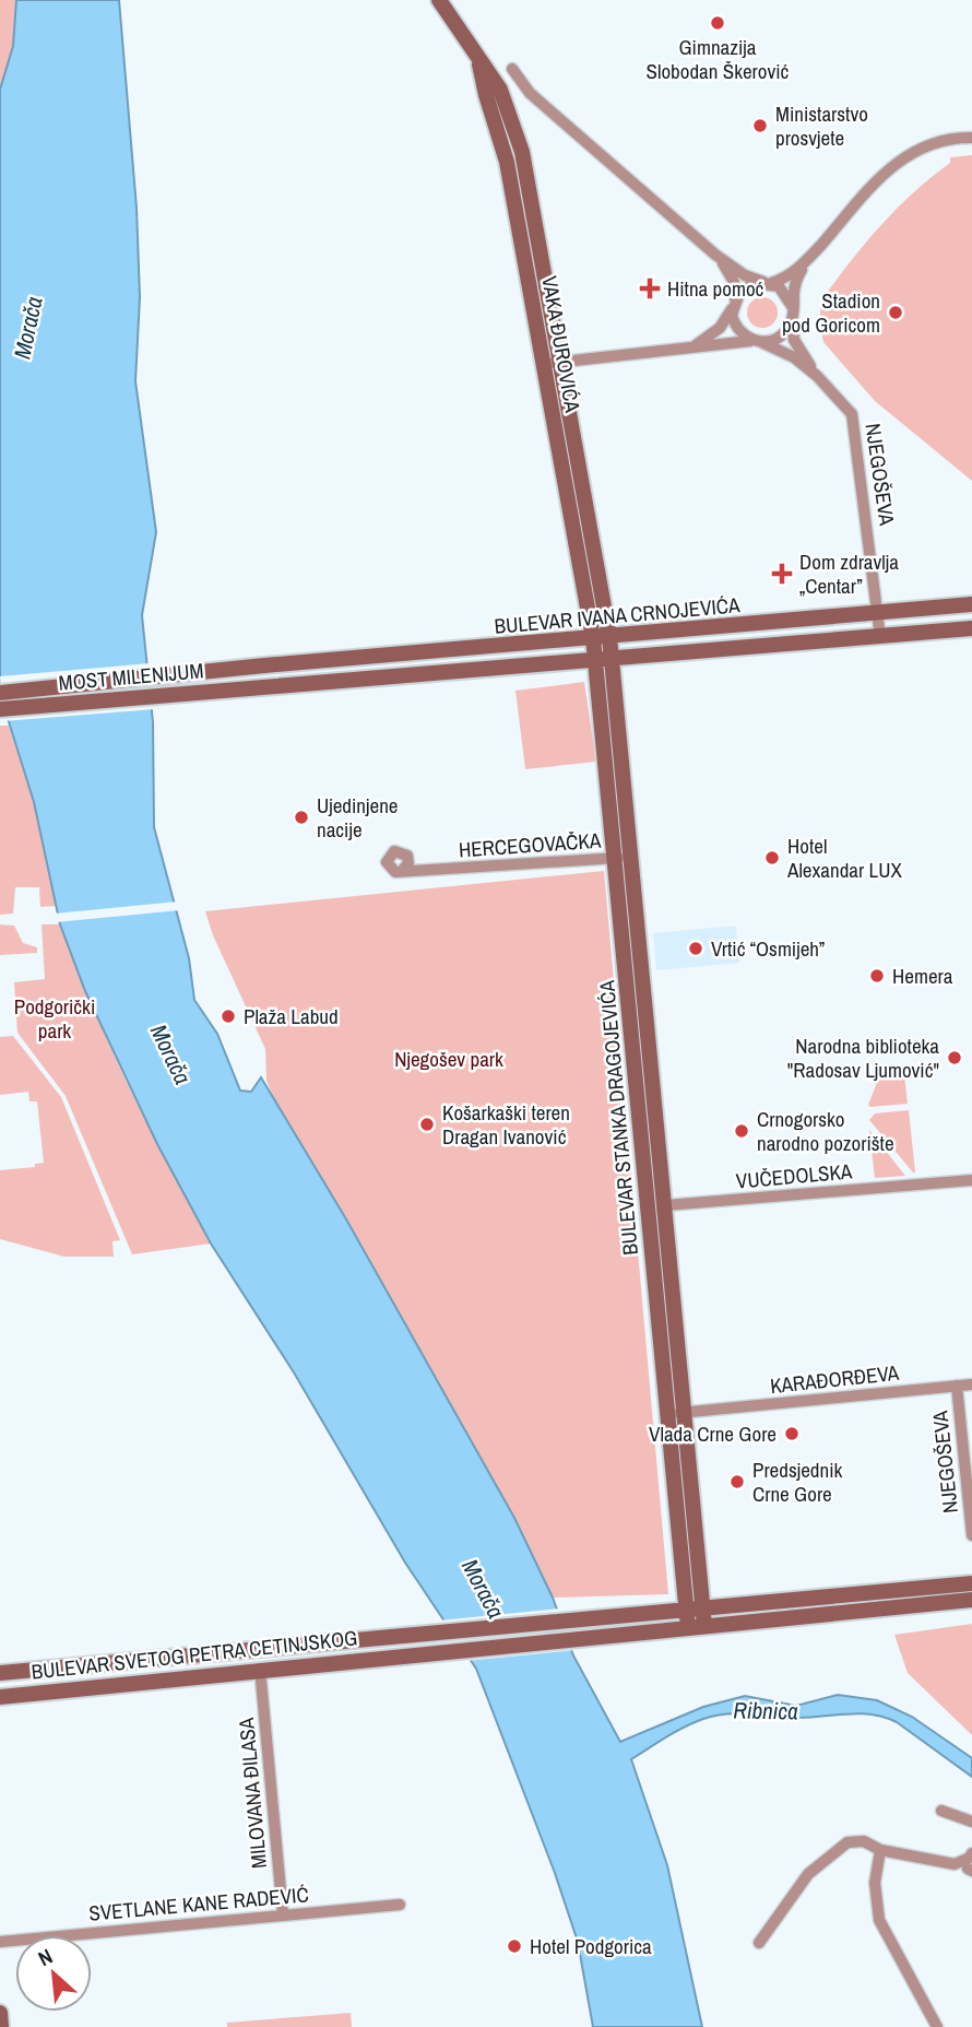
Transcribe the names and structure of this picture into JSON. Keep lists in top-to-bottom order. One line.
{"streets":{"main road":["VAKA ĐUROVIĆA","BULEVAR IVANA CRNOJEVIĆA","MOST MILENIJUM","BULEVAR STANKA DRAGOJEVIĆA","BULEVAR SVETOG PETRA CETINJSKOG"],"street":["NJEGOŠEVA","HERCEGOVAČKA","VUČEDOLSKA","KARAĐORĐEVA","MILOVANA ĐILASA","SVETLANE KANE RADEVIĆ"]},"crossings":[["VAKA ĐUROVIĆA","BULEVAR IVANA CRNOJEVIĆA"],["VAKA ĐUROVIĆA","BULEVAR STANKA DRAGOJEVIĆA"],["NJEGOŠEVA","BULEVAR IVANA CRNOJEVIĆA"],["NJEGOŠEVA","KARAĐORĐEVA"],["BULEVAR IVANA CRNOJEVIĆA","MOST MILENIJUM"],["BULEVAR IVANA CRNOJEVIĆA","BULEVAR STANKA DRAGOJEVIĆA"],["HERCEGOVAČKA","BULEVAR STANKA DRAGOJEVIĆA"],["BULEVAR STANKA DRAGOJEVIĆA","VUČEDOLSKA"],["BULEVAR STANKA DRAGOJEVIĆA","KARAĐORĐEVA"],["BULEVAR SVETOG PETRA CETINJSKOG","MILOVANA ĐILASA"],["MILOVANA ĐILASA","SVETLANE KANE RADEVIĆ"]],"water":["Morača","Ribnica"],"parks":["Podgorički park","Njegošev park"],"places":{"other":["Gimnazija Slobodan Škerović","Ministarstvo prosvjete","Stadion pod Goricom","Ujedinjene nacije","Hotel Alexandar LUX","Vrtić “Osmijeh”","Hemera","Plaža Labud","Narodna biblioteka \"Radosav Ljumović\"","Košarkaški teren Dragan Ivanović","Crnogorsko narodno pozorište","Vlada Crne Gore","Predsjednik Crne Gore","Hotel Podgorica"],"health":["Hitna pomoć","Dom zdravlja „Centar”"]},"north":"top left"}
